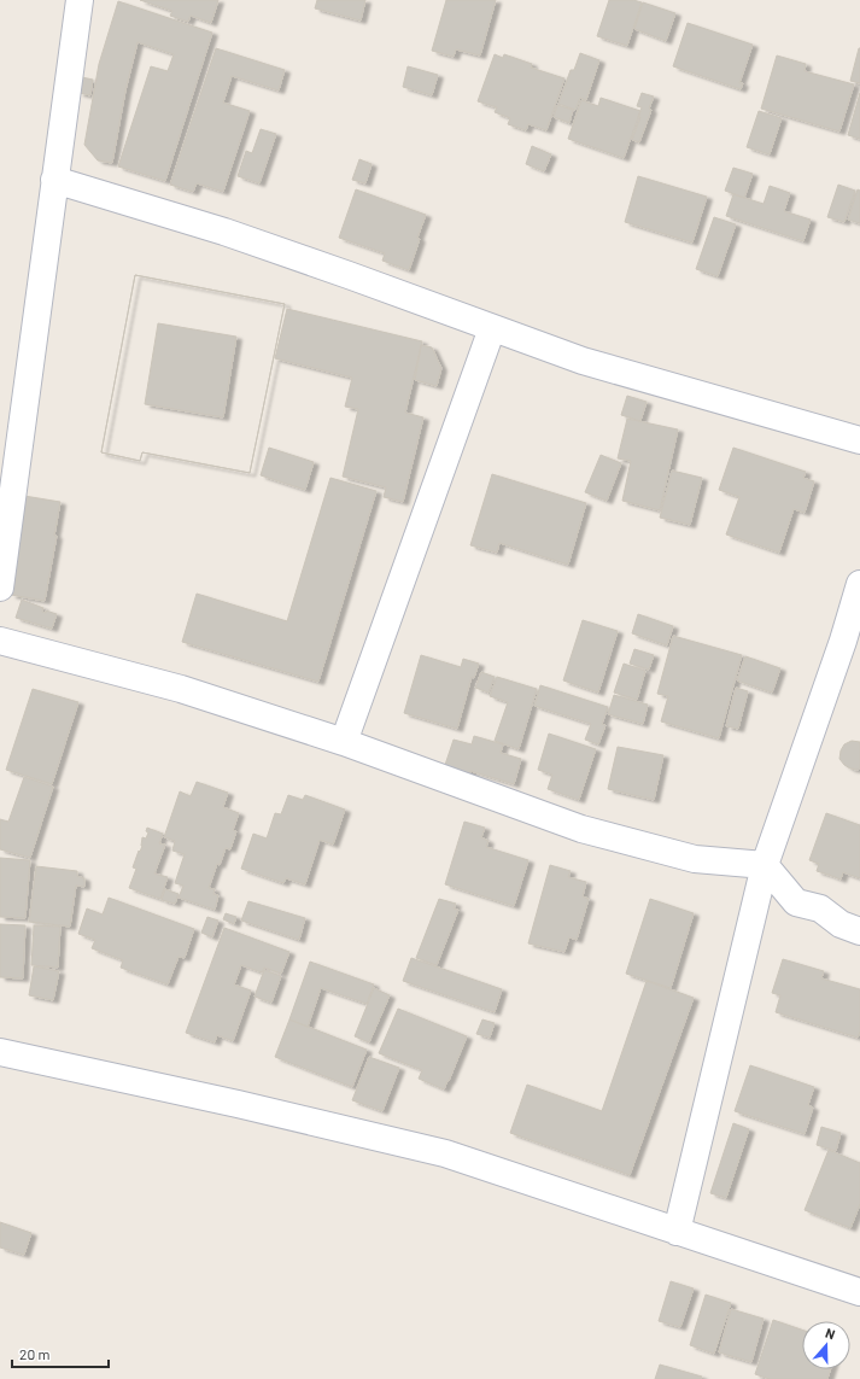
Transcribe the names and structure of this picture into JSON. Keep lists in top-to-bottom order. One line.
{"scale_bar":"20 m","north":"top"}
